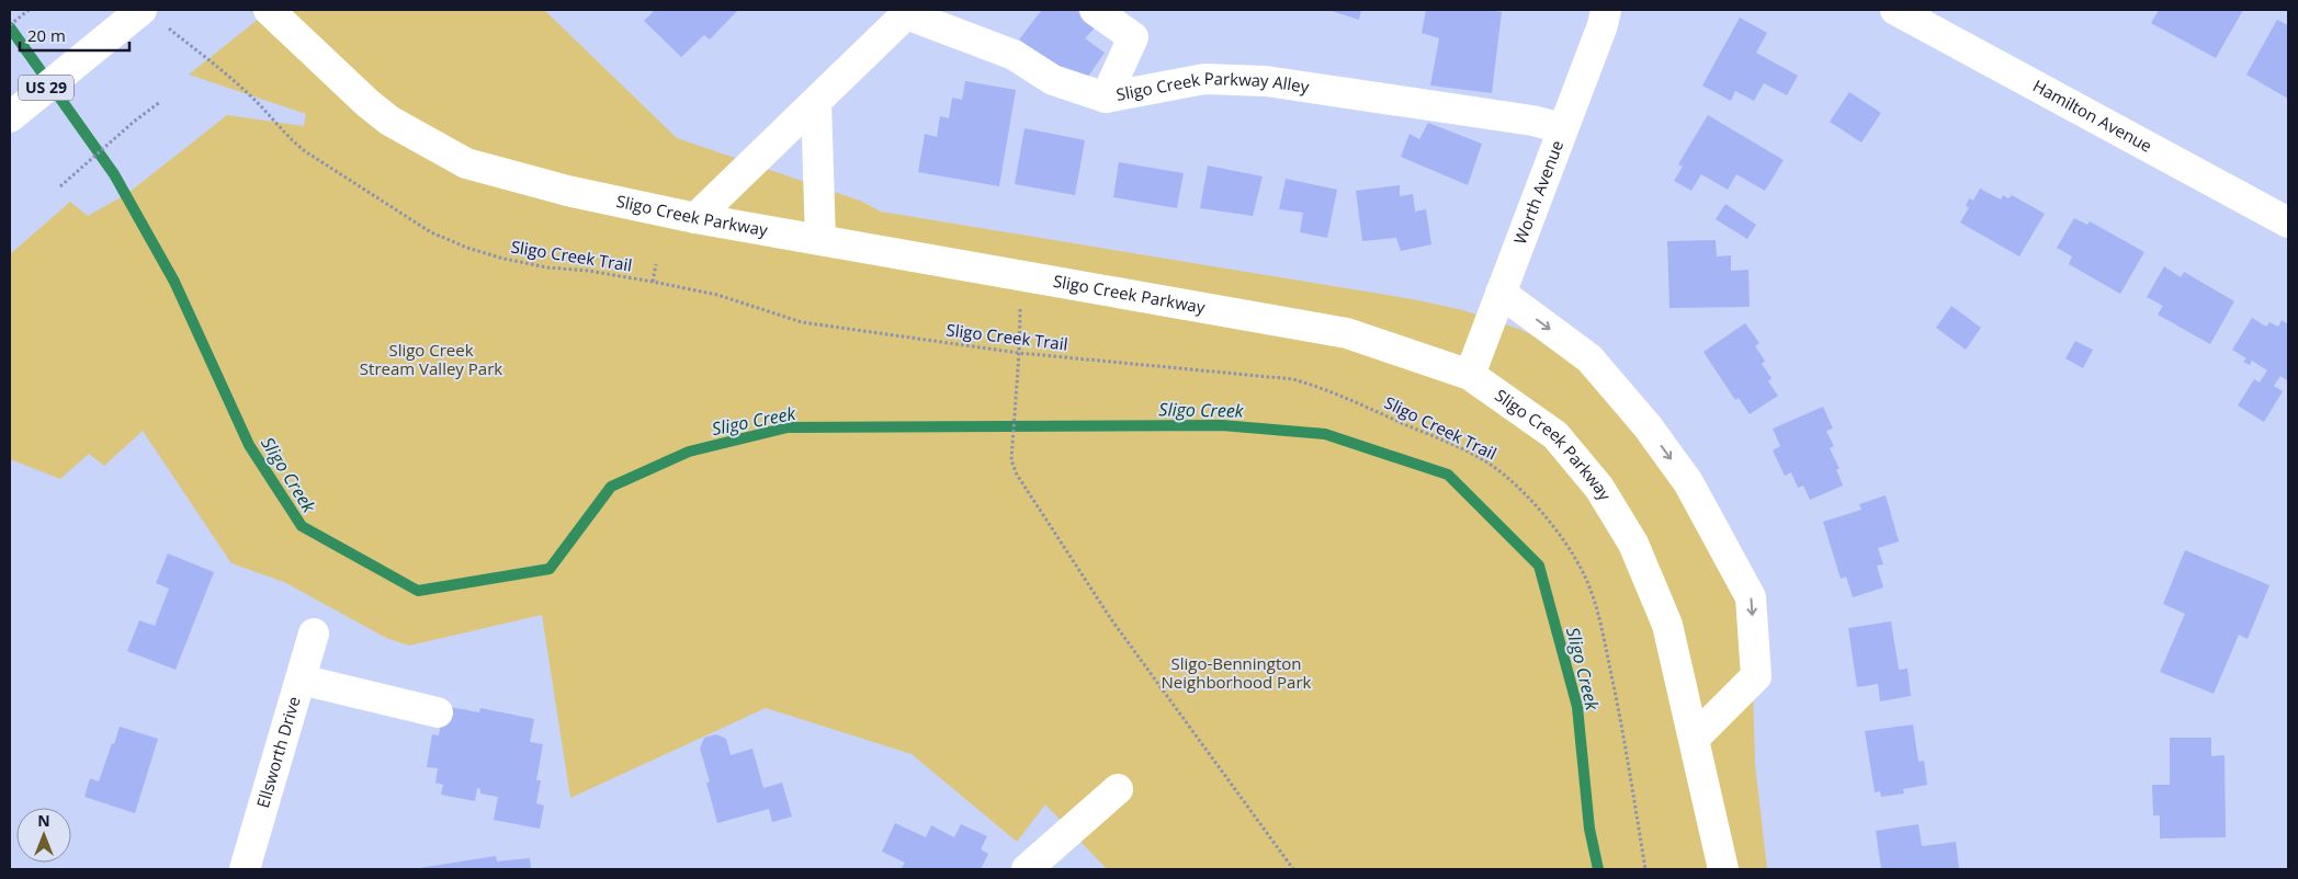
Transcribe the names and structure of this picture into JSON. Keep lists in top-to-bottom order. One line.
{"streets":{"main road":["US 29","Sligo Creek Parkway Alley","Hamilton Avenue","Worth Avenue","Sligo Creek Parkway","Ellsworth Drive"],"path":["Sligo Creek Trail"]},"crossings":[["US 29","Sligo Creek Trail"],["Sligo Creek Parkway Alley","Worth Avenue"],["Sligo Creek Parkway Alley","Sligo Creek Parkway"],["Worth Avenue","Sligo Creek Parkway"]],"water":["Sligo Creek"],"parks":["Sligo Creek Stream Valley Park","Sligo-Bennington Neighborhood Park"],"scale_bar":"20 m","north":"top"}
